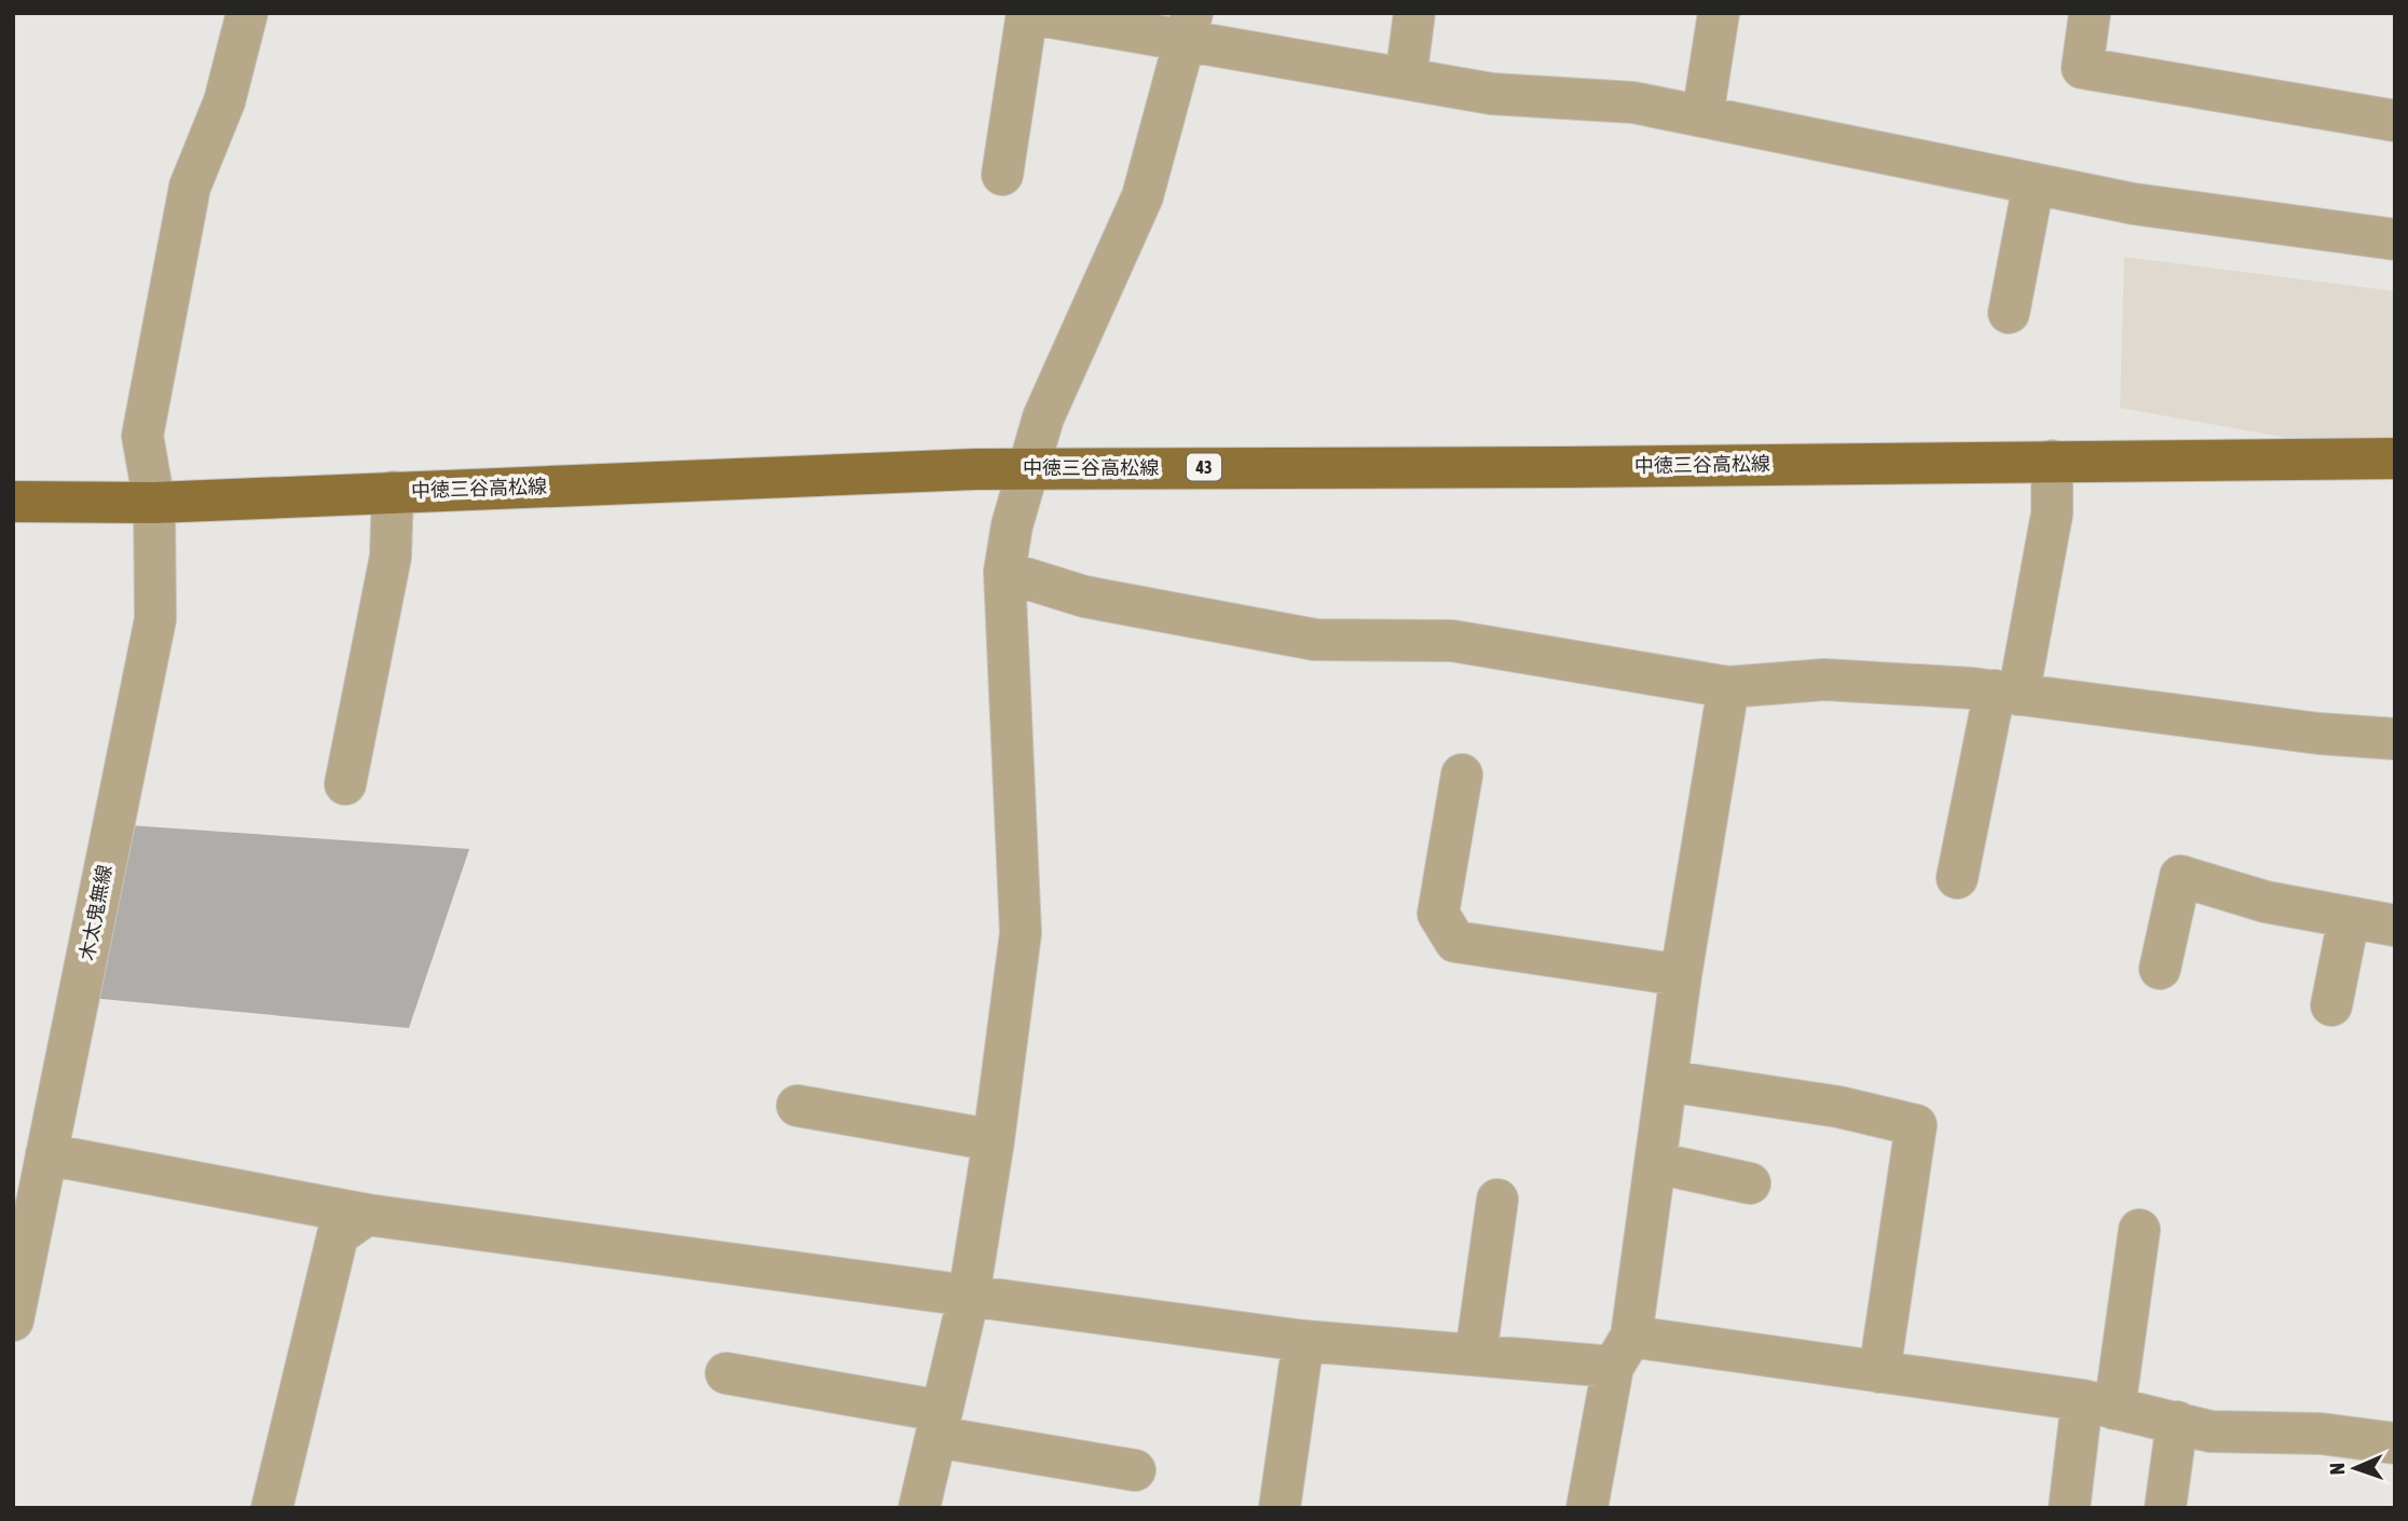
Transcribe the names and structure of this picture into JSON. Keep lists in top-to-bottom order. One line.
{"streets":{"main road":["中徳三谷高松線","43"],"street":["木太鬼無線"]},"crossings":[["中徳三谷高松線","木太鬼無線"]],"north":"left"}
